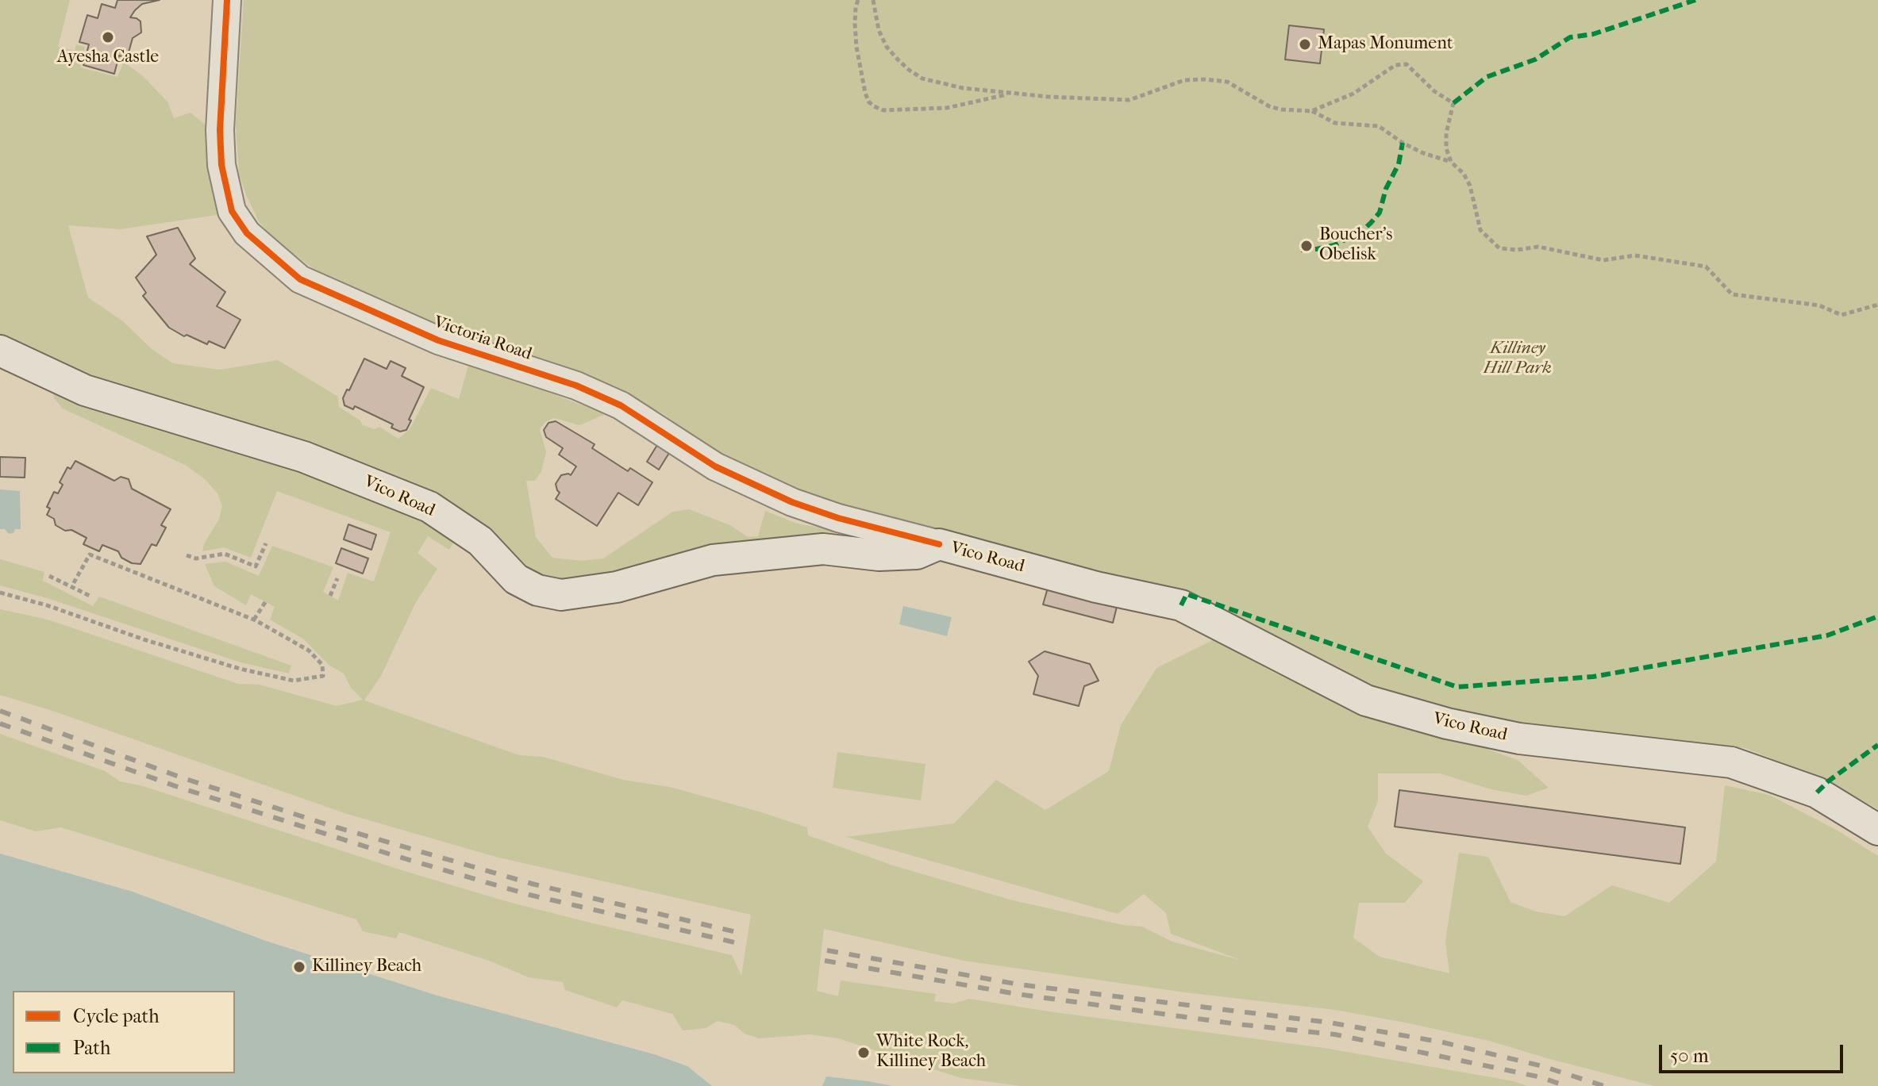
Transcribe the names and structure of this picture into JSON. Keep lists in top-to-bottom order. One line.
{"streets":{"main road":["Vico Road"],"street":["Victoria Road"]},"crossings":[["Victoria Road","Vico Road"]],"parks":["Killiney Hill Park"],"places":["Ayesha Castle","Mapas Monument","Boucher's Obelisk","Killiney Beach","White Rock, Killiney Beach"],"legend":["Cycle path","Path"],"scale_bar":"50 m"}
